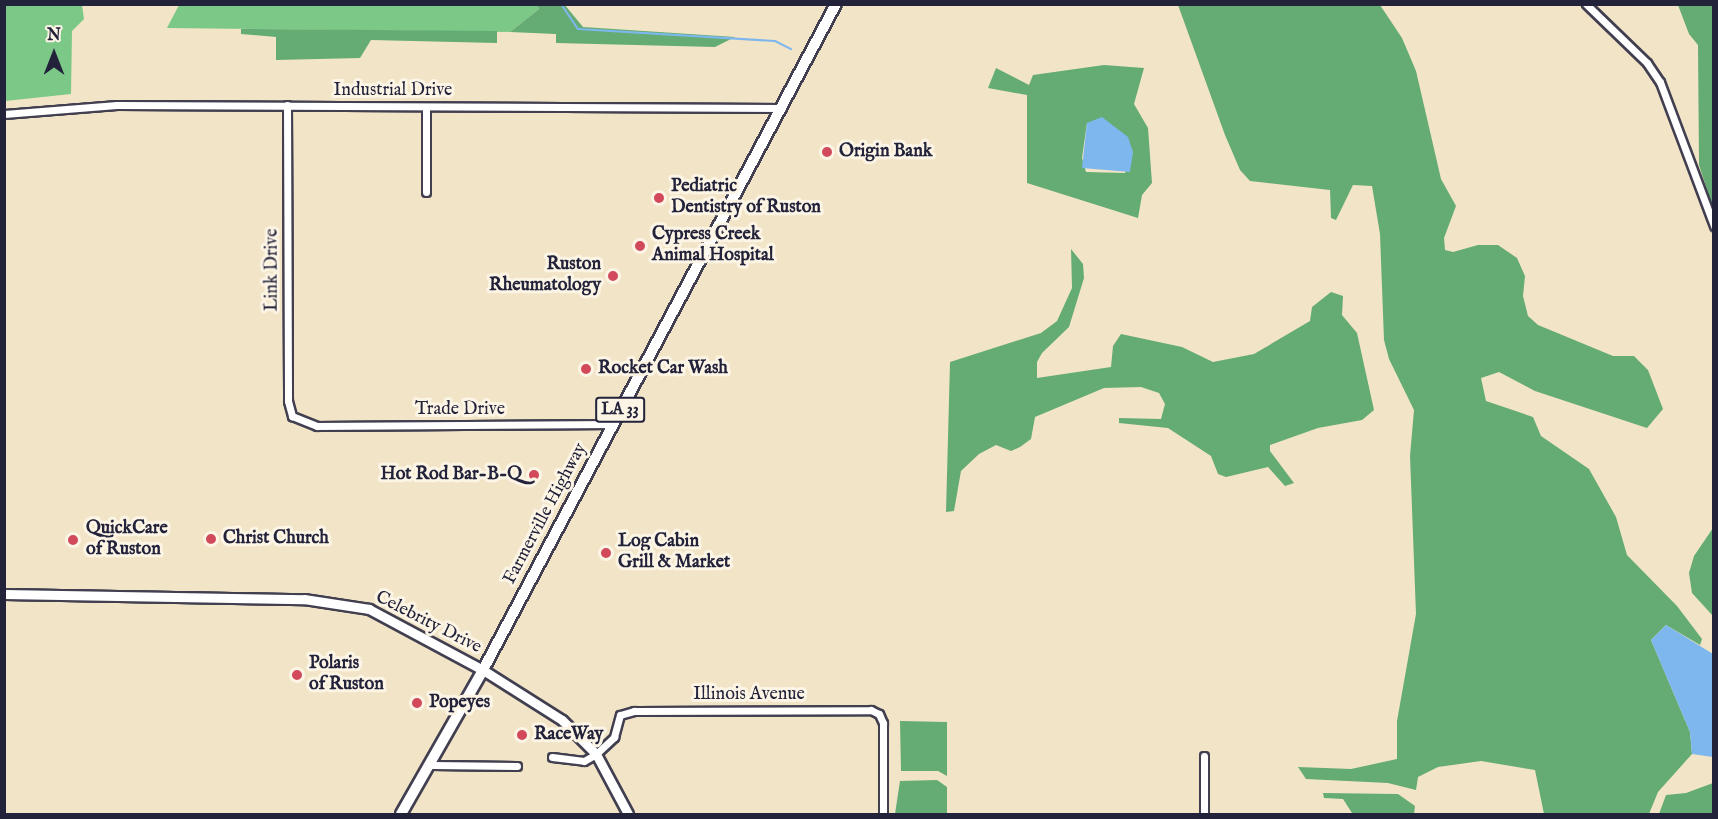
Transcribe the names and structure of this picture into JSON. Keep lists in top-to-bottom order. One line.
{"streets":{"main road":["LA 33","Farmerville Highway"],"street":["Industrial Drive","Link Drive","Trade Drive","Celebrity Drive","Illinois Avenue"]},"crossings":[["Industrial Drive","Link Drive"],["Industrial Drive","Farmerville Highway"],["Link Drive","Trade Drive"],["Trade Drive","Farmerville Highway"],["Farmerville Highway","Celebrity Drive"],["Celebrity Drive","Illinois Avenue"]],"places":["Origin Bank","Pediatric Dentistry of Ruston","Cypress Creek Animal Hospital","Ruston Rheumatology","Rocket Car Wash","Hot Rod Bar-B-Q","Christ Church","QuickCare of Ruston","Log Cabin Grill & Market","Polaris of Ruston","Popeyes","RaceWay"],"north":"top"}
